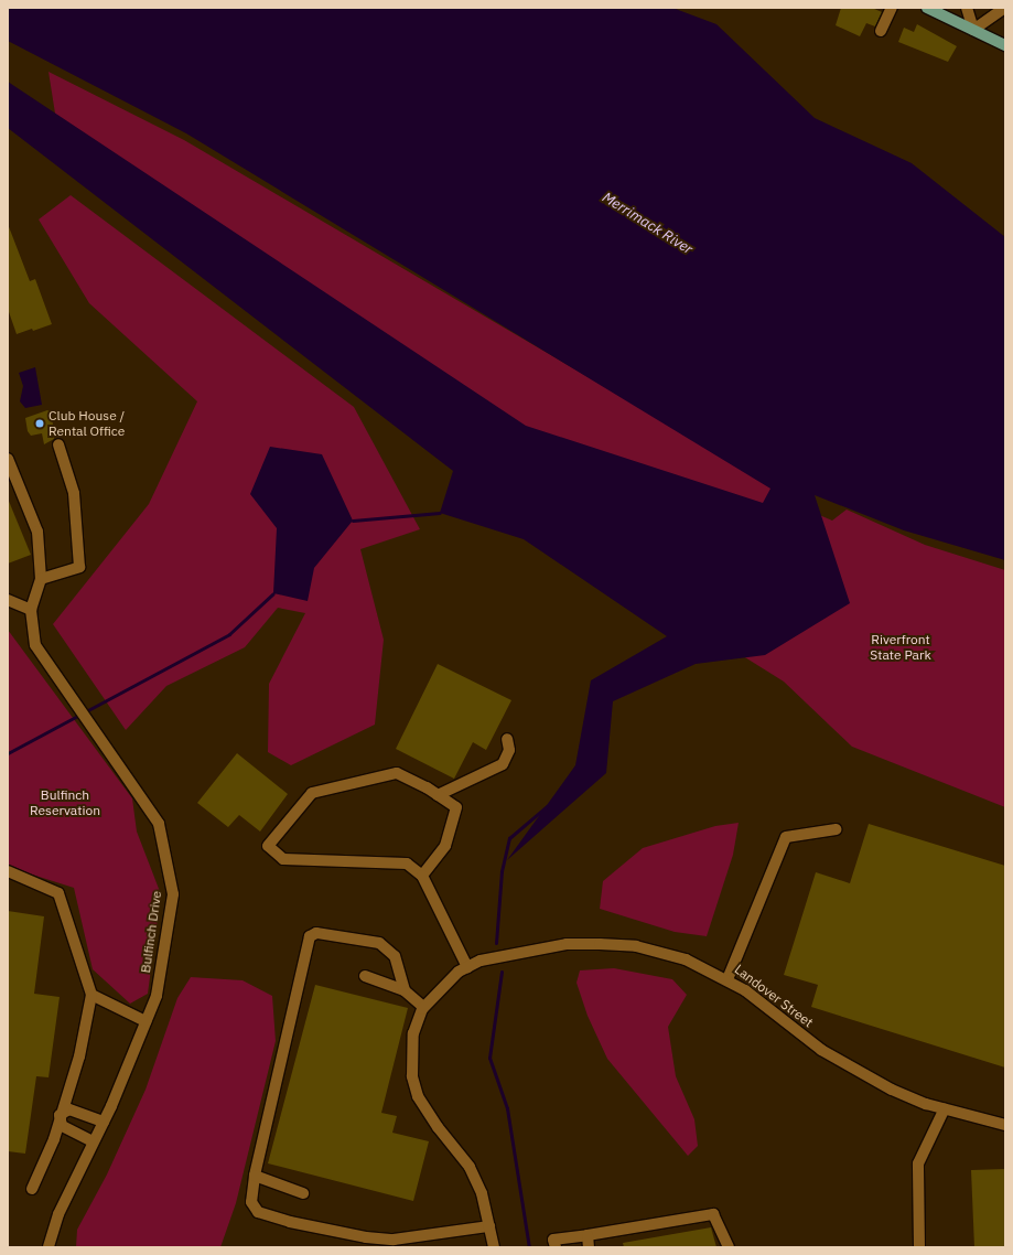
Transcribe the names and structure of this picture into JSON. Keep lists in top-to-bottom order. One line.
{"streets":{"street":["Bulfinch Drive","Landover Street"]},"water":["Merrimack River"],"parks":["Riverfront State Park","Bulfinch Reservation"],"places":["Club House / Rental Office"]}
